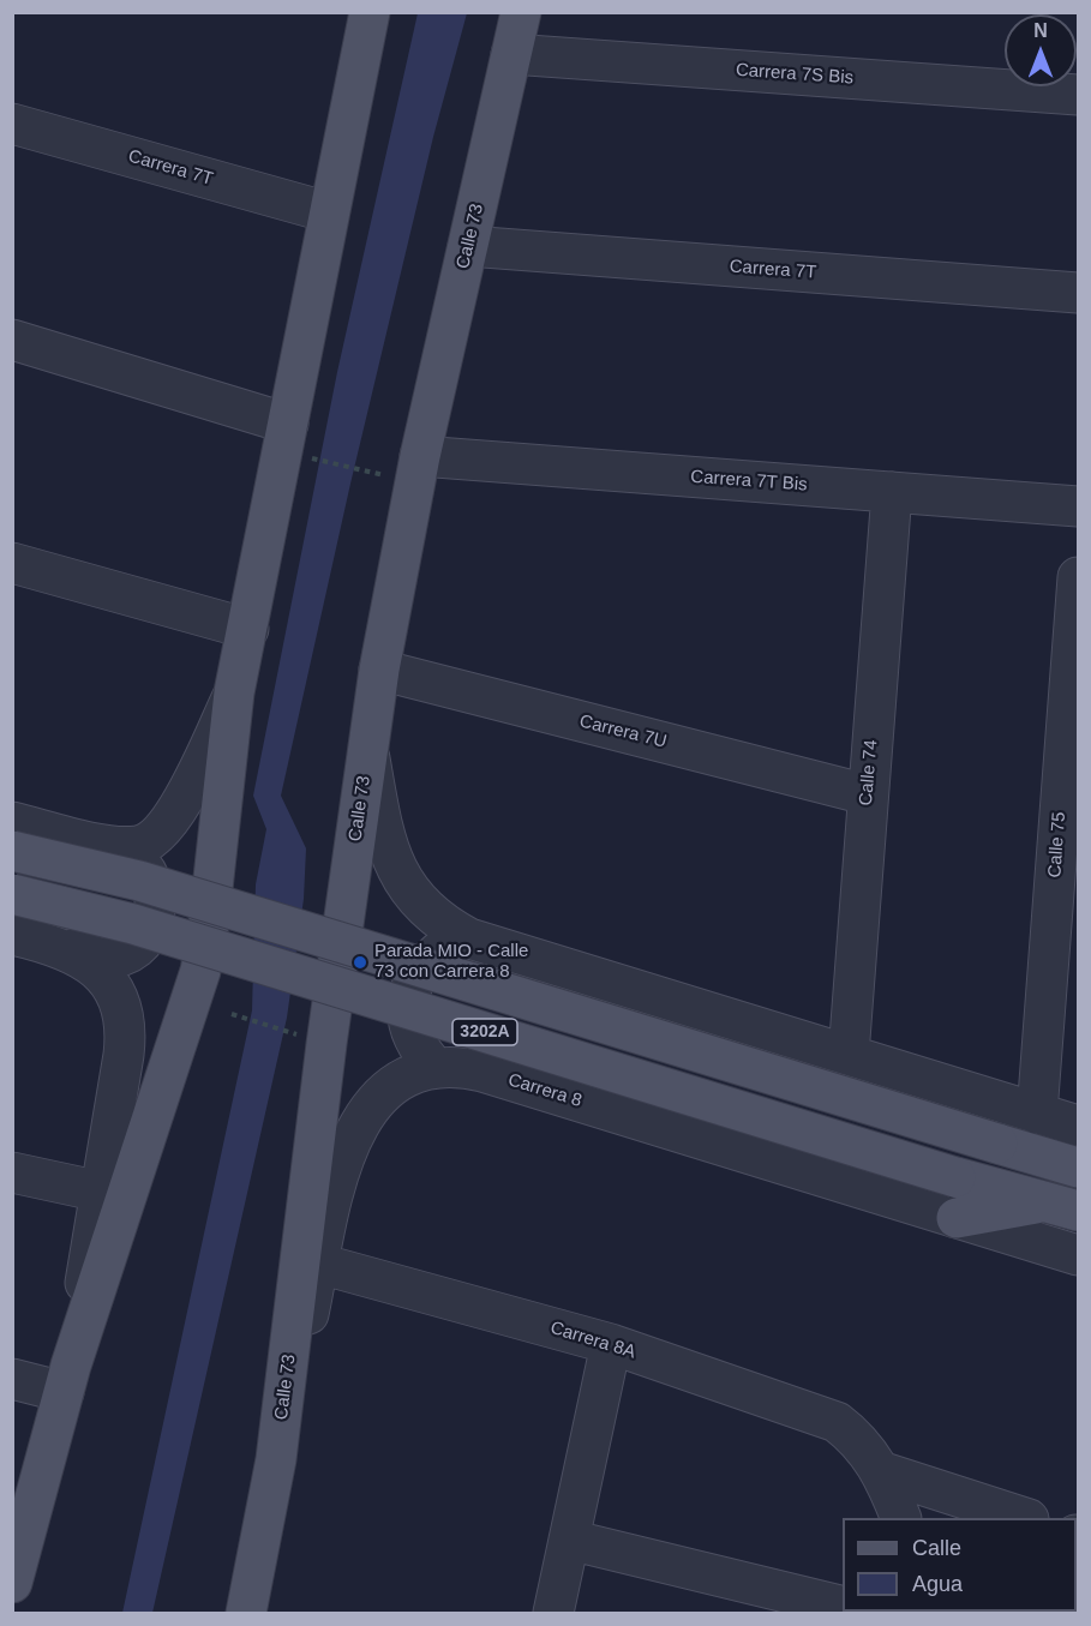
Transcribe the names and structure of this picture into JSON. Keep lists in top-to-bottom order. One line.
{"streets":{"main road":["Calle 73","3202A"],"street":["Carrera 7S Bis","Carrera 7T","Carrera 7T Bis","Carrera 7U","Calle 74","Calle 75","Carrera 8","Carrera 8A"]},"crossings":[["Carrera 7S Bis","Calle 73"],["Carrera 7T","Calle 73"],["Calle 73","Carrera 7T Bis"],["Calle 73","Carrera 7U"],["Calle 73","Carrera 8"],["Carrera 7T Bis","Calle 74"],["Carrera 7U","Calle 74"],["Carrera 8","Carrera 8A"]],"places":["Parada MIO - Calle 73 con Carrera 8"],"legend":["Calle","Agua"],"north":"top"}
